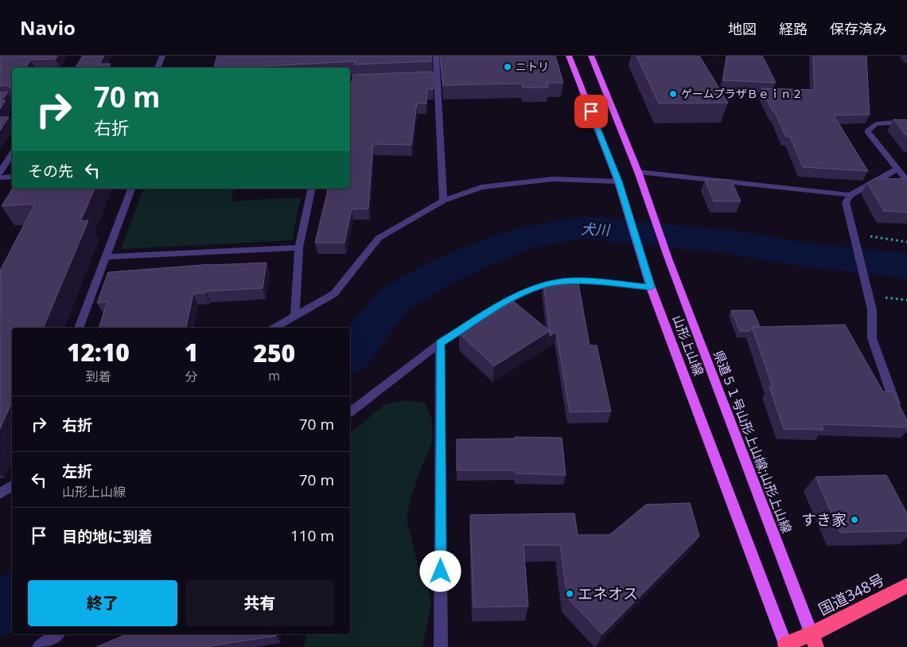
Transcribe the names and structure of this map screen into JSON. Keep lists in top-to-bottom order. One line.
{"streets":{"highway":["国道348号"],"main road":["山形上山線","県道５１号山形上山線;山形上山線"]},"crossings":[["山形上山線","国道348号"],["県道５１号山形上山線;山形上山線","国道348号"]],"water":["犬川"],"places":["ニトリ","ゲームプラザＢｅｉｎ２","すき家","エネオス"],"page":{"header":"Navio","nav":["地図","経路","保存済み"],"turn":["70 m","右折"],"then":"その先","eta":["12:10","到着","1","分","250","m"],"list":[{"name":"右折","value":"70 m"},{"name":"左折","note":"山形上山線","value":"70 m"},{"name":"目的地に到着","value":"110 m"}],"buttons":["終了","共有"]}}
